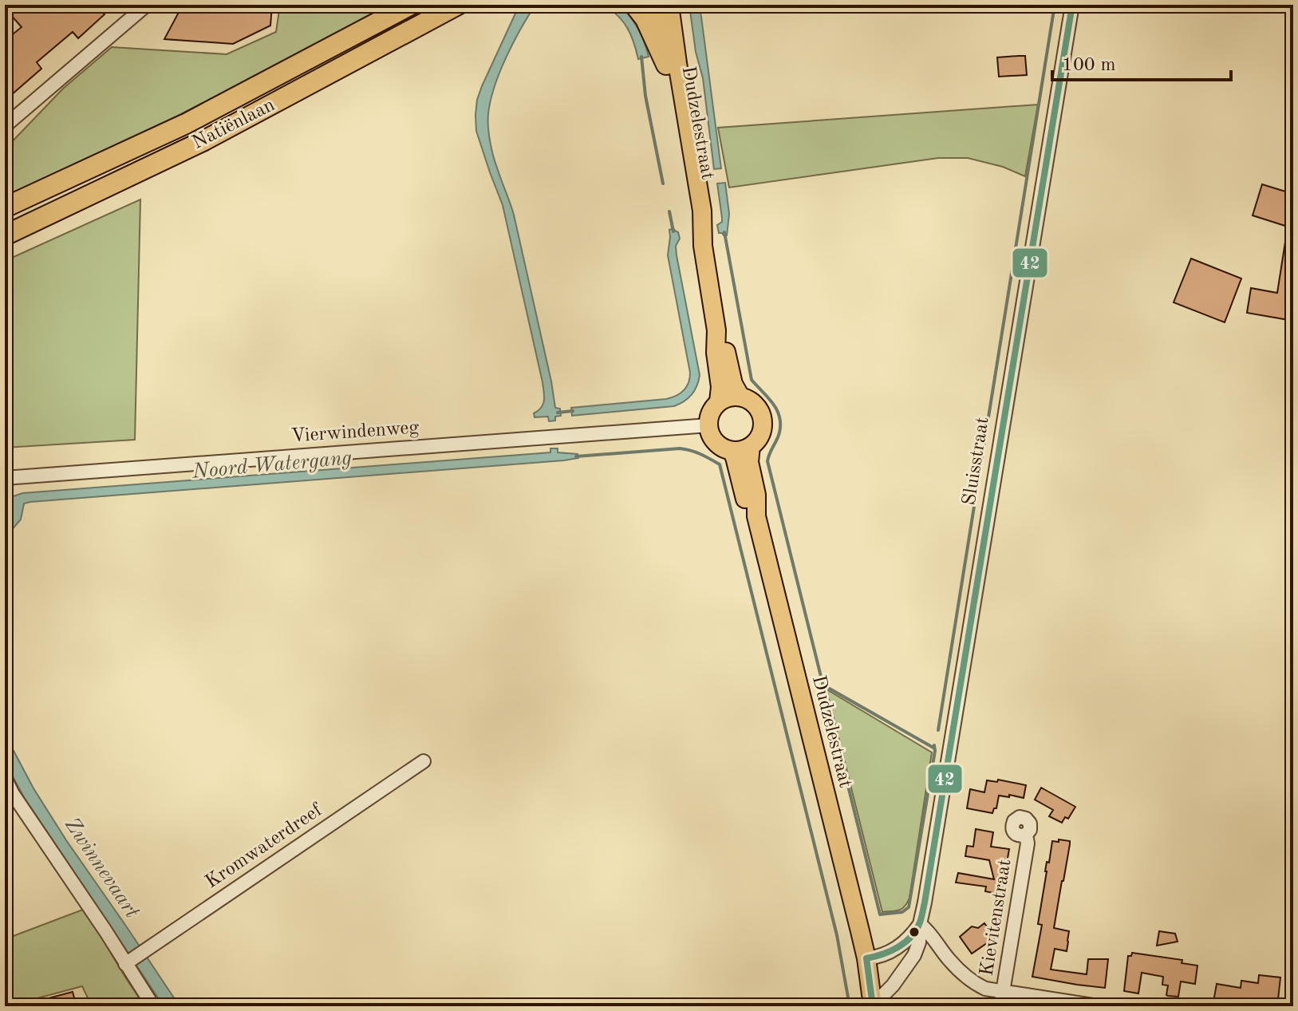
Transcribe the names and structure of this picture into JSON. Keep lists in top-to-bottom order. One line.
{"streets":{"highway":["Natiënlaan"],"main road":["Dudzelestraat","Sluisstraat"],"street":["Vierwindenweg","Kromwaterdreef","Kievitenstraat"]},"crossings":[["Dudzelestraat","Vierwindenweg"],["Dudzelestraat","Sluisstraat"]],"water":["Noord Watergang","Zwinnevaart"],"lines":["transit line 42"],"scale_bar":"100 m"}
